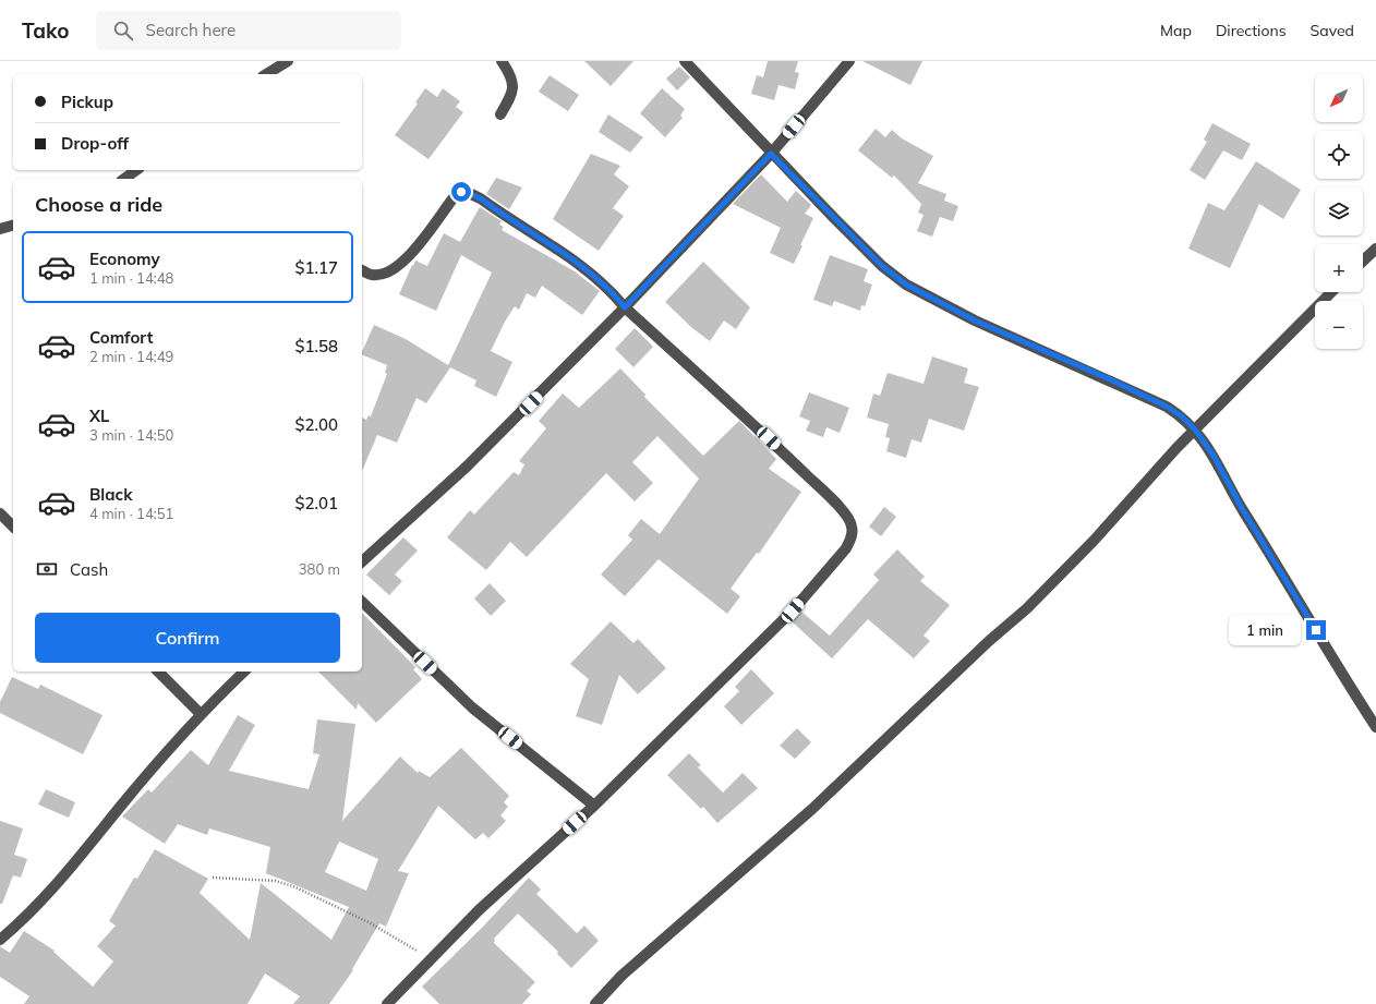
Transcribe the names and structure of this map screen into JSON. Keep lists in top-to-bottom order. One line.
{"north":"bottom left","page":{"header":"Tako","search":"Search here","nav":["Map","Directions","Saved"],"map_buttons":["+","−"],"banner":["Pickup","Drop-off"],"heading":"Choose a ride","list":[{"name":"Economy","note":"1 min · 14:48","value":"$1.17"},{"name":"Comfort","note":"2 min · 14:49","value":"$1.58"},{"name":"XL","note":"3 min · 14:50","value":"$2.00"},{"name":"Black","note":"4 min · 14:51","value":"$2.01"}],"pay":["Cash","380 m"],"buttons":"Confirm","bubble":"1 min"}}
